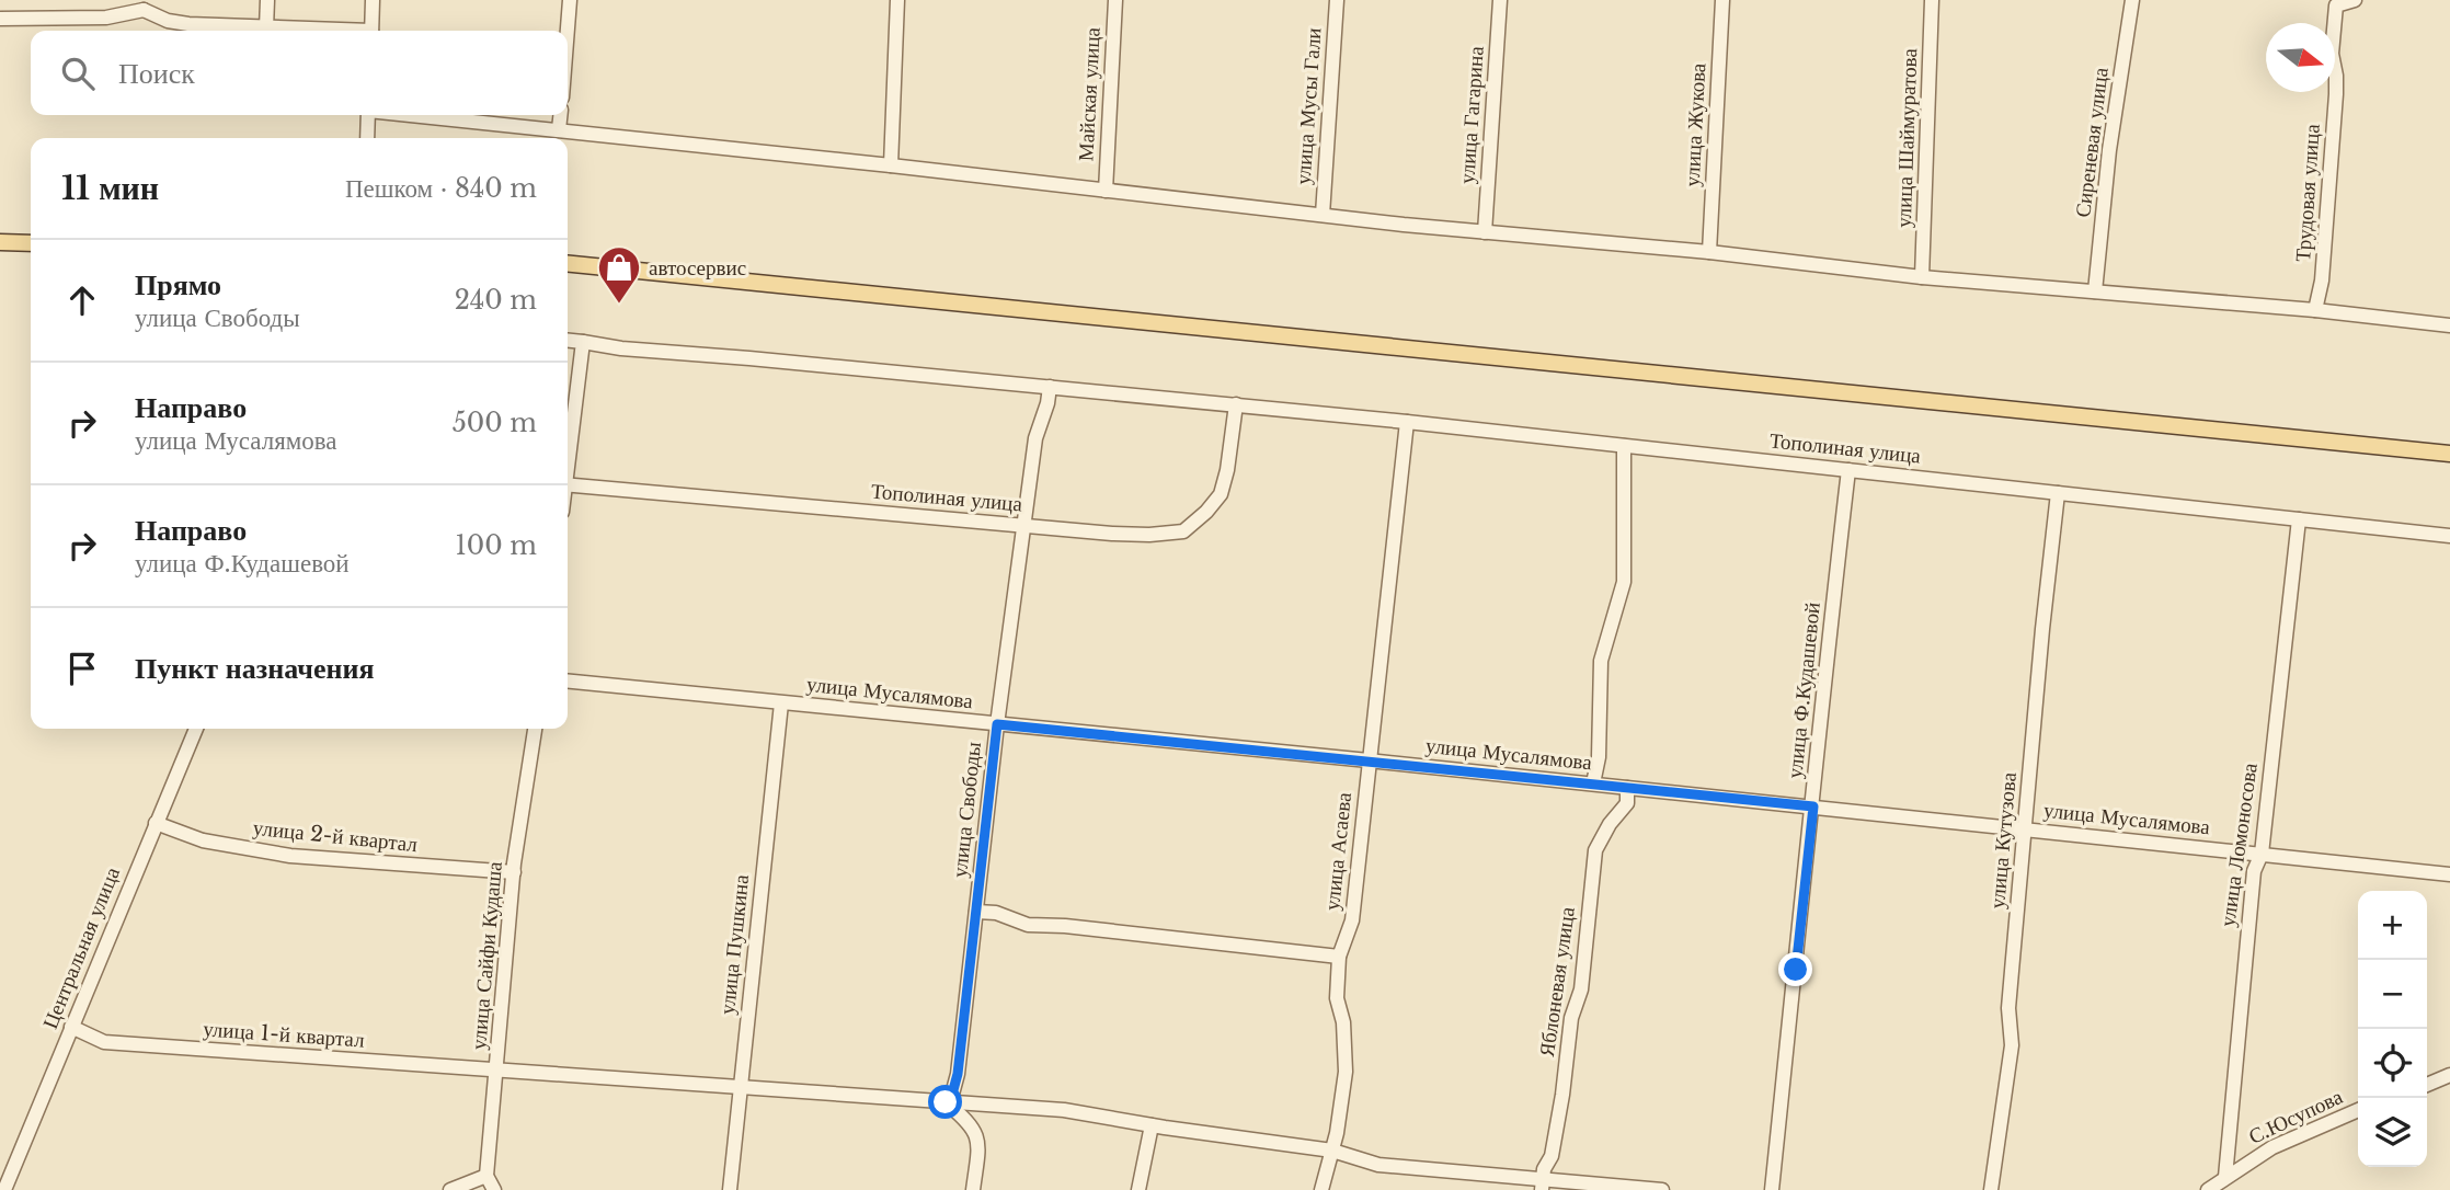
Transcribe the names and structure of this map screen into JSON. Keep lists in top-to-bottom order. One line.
{"streets":{"street":["Майская улица","улица Мусы Гали","улица Гагарина","улица Жукова","улица Шаймуратова","Сиреневая улица","Трудовая улица","Тополиная улица","улица Ф.Кудашевой","улица Мусалямова","улица Свободы","улица 2-й квартал","улица Кутузова","улица Ломоносова","улица Асаева","улица Пушкина","Центральная улица","улица Сайфи Кудаша","Яблоневая улица","улица 1-й квартал","С.Юсупова"]},"crossings":[["Тополиная улица","улица Ф.Кудашевой"],["Тополиная улица","улица Свободы"],["Тополиная улица","улица Кутузова"],["Тополиная улица","улица Ломоносова"],["Тополиная улица","улица Асаева"],["улица Ф.Кудашевой","улица Мусалямова"],["улица Мусалямова","улица Свободы"],["улица Мусалямова","улица Кутузова"],["улица Мусалямова","улица Ломоносова"],["улица Мусалямова","улица Асаева"],["улица Мусалямова","улица Пушкина"],["улица Мусалямова","Яблоневая улица"],["улица Свободы","улица 1-й квартал"],["улица 2-й квартал","Центральная улица"],["улица 2-й квартал","улица Сайфи Кудаша"],["улица Ломоносова","С.Юсупова"],["улица Асаева","улица 1-й квартал"],["улица Пушкина","улица 1-й квартал"],["Центральная улица","улица 1-й квартал"],["улица Сайфи Кудаша","улица 1-й квартал"],["Яблоневая улица","улица 1-й квартал"]],"places":{"shop":["автосервис"]},"north":"right","page":{"search":"Поиск","heading":["11 мин","Пешком · 840 m"],"list":[["Прямо","улица Свободы","240 m"],["Направо","улица Мусалямова","500 m"],["Направо","улица Ф.Кудашевой","100 m"],"Пункт назначения"],"map_buttons":["+","−"]}}
